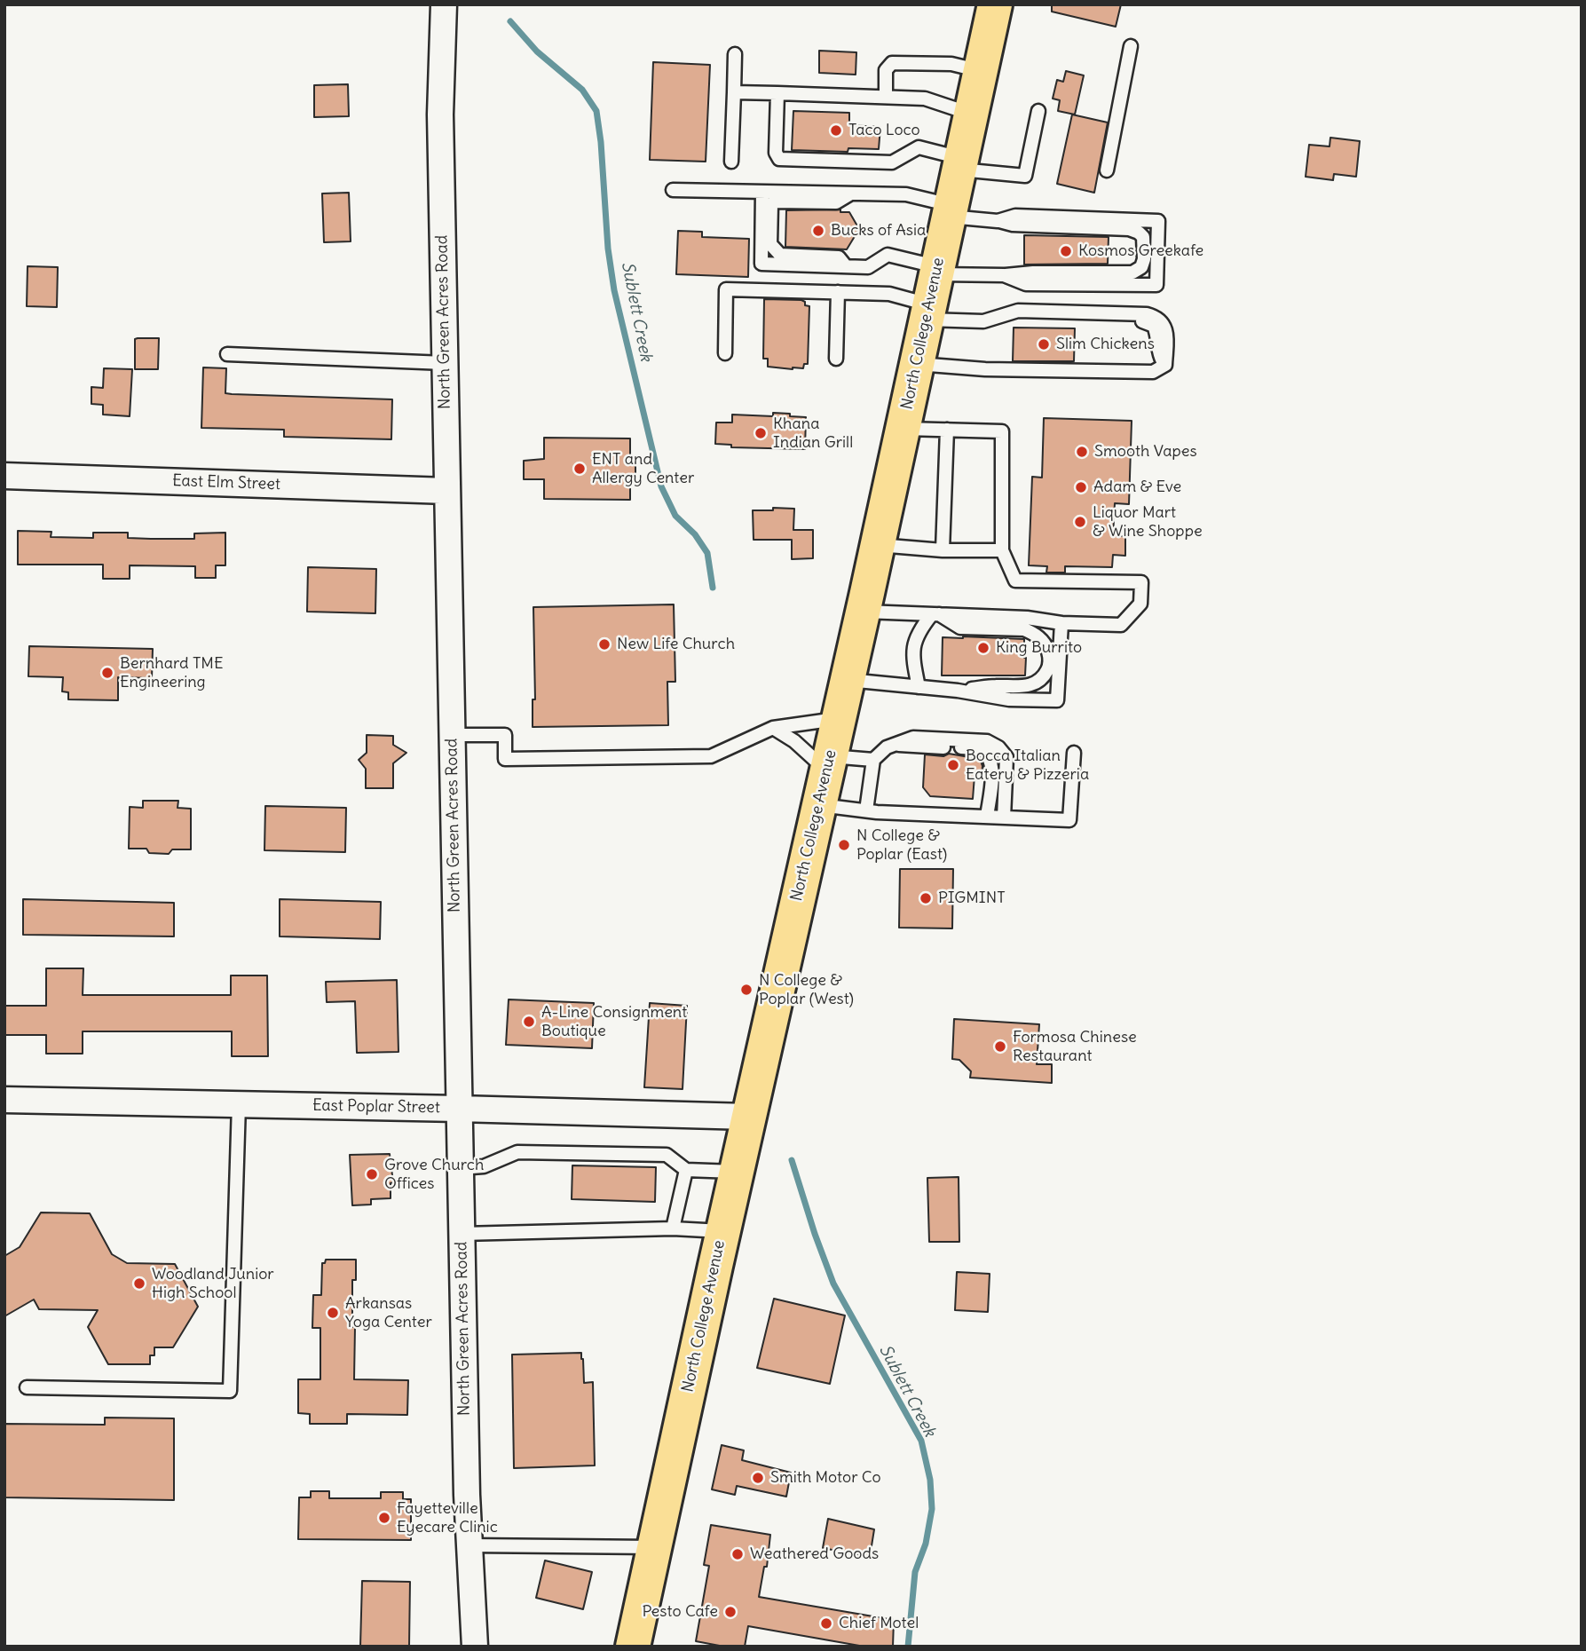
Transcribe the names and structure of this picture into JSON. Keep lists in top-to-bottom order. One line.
{"streets":{"main road":["North College Avenue"],"street":["North Green Acres Road","East Elm Street","East Poplar Street"]},"crossings":[["North Green Acres Road","East Elm Street"],["North Green Acres Road","East Poplar Street"],["North College Avenue","East Poplar Street"]],"water":["Sublett Creek"],"places":["Taco Loco","Bucks of Asia","Kosmos Greekafe","Slim Chickens","Khana Indian Grill","Smooth Vapes","ENT and Allergy Center","Adam & Eve","Liquor Mart & Wine Shoppe","New Life Church","King Burrito","Bernhard TME Engineering","Bocca Italian Eatery & Pizzeria","N College & Poplar (East)","PIGMINT","N College & Poplar (West)","A-Line Consignment Boutique","Formosa Chinese Restaurant","Grove Church Offices","Woodland Junior High School","Arkansas Yoga Center","Smith Motor Co","Fayetteville Eyecare Clinic","Weathered Goods","Pesto Cafe","Chief Motel"]}
